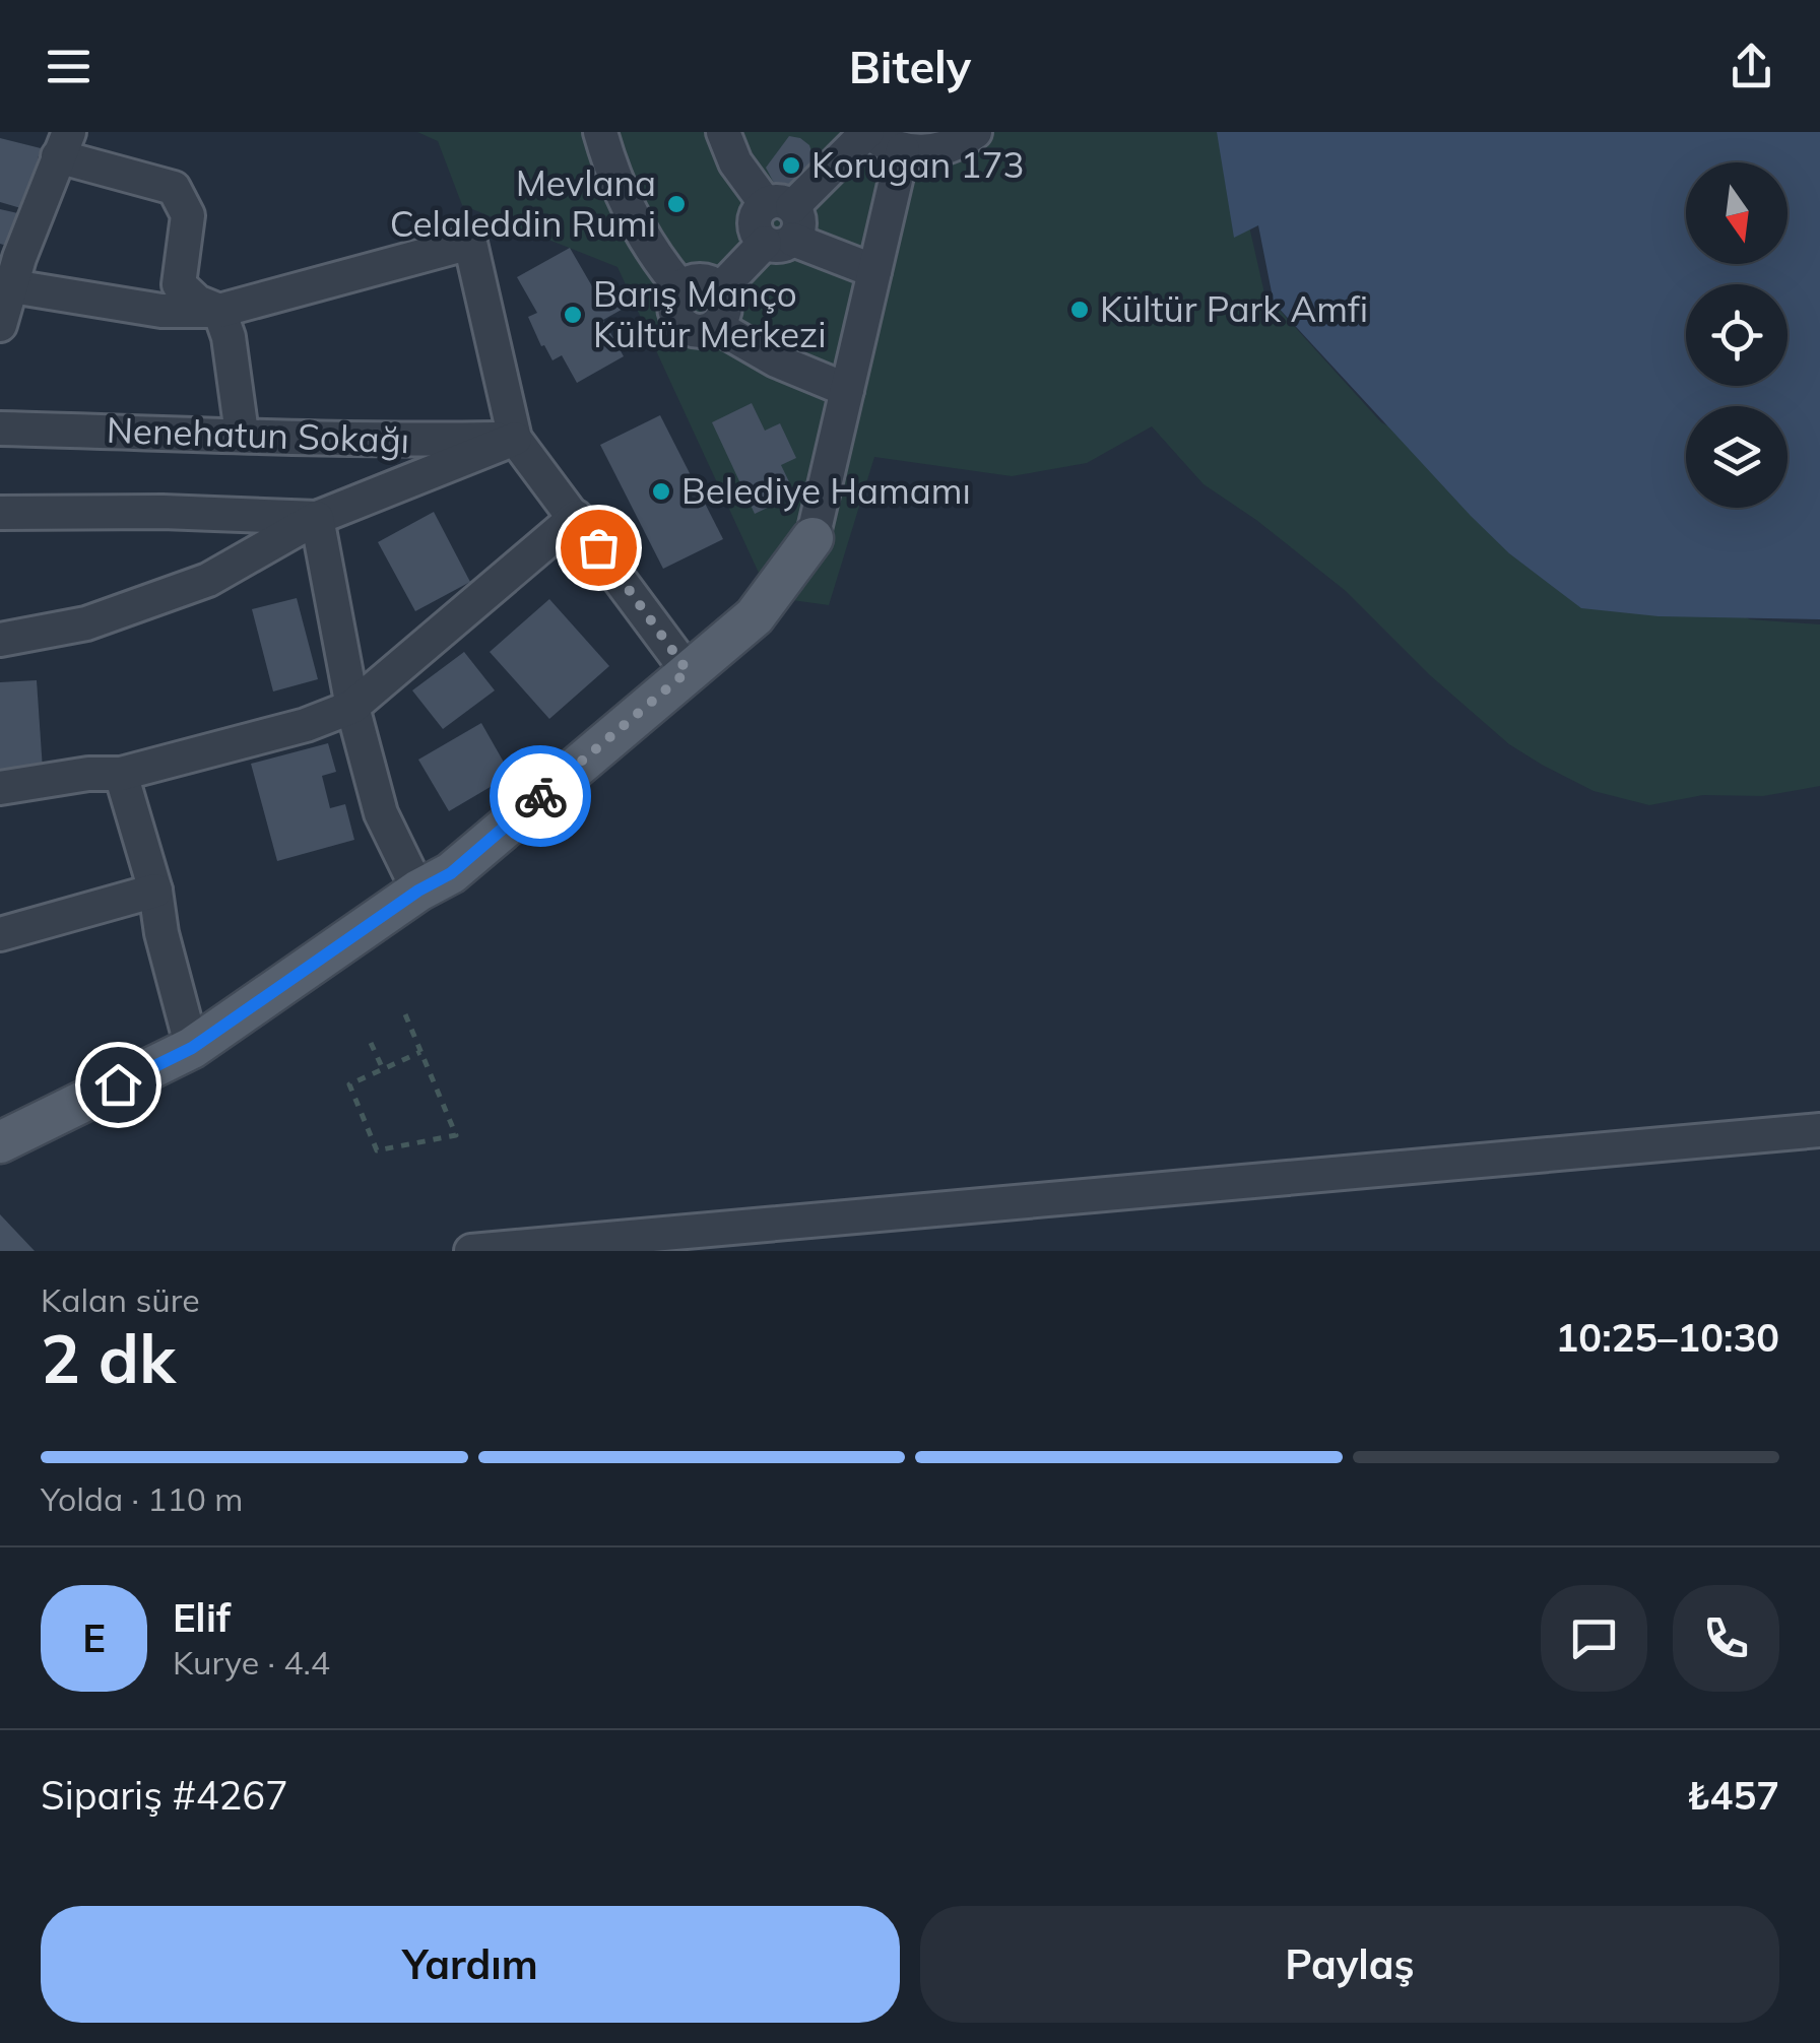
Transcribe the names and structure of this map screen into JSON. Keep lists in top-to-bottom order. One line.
{"streets":{"street":["Nenehatun Sokağı"]},"places":["Korugan 173","Mevlana Celaleddin Rumi","Kültür Park Amfi","Barış Manço Kültür Merkezi","Belediye Hamamı"],"north":"bottom","page":{"header":"Bitely","heading":["2 dk","Kalan süre","10:25–10:30"],"panel":["Elif","Kurye · 4.4","Sipariş #4267","₺457"],"bar":"Yolda · 110 m","round":"E","buttons":["Yardım","Paylaş"]}}
